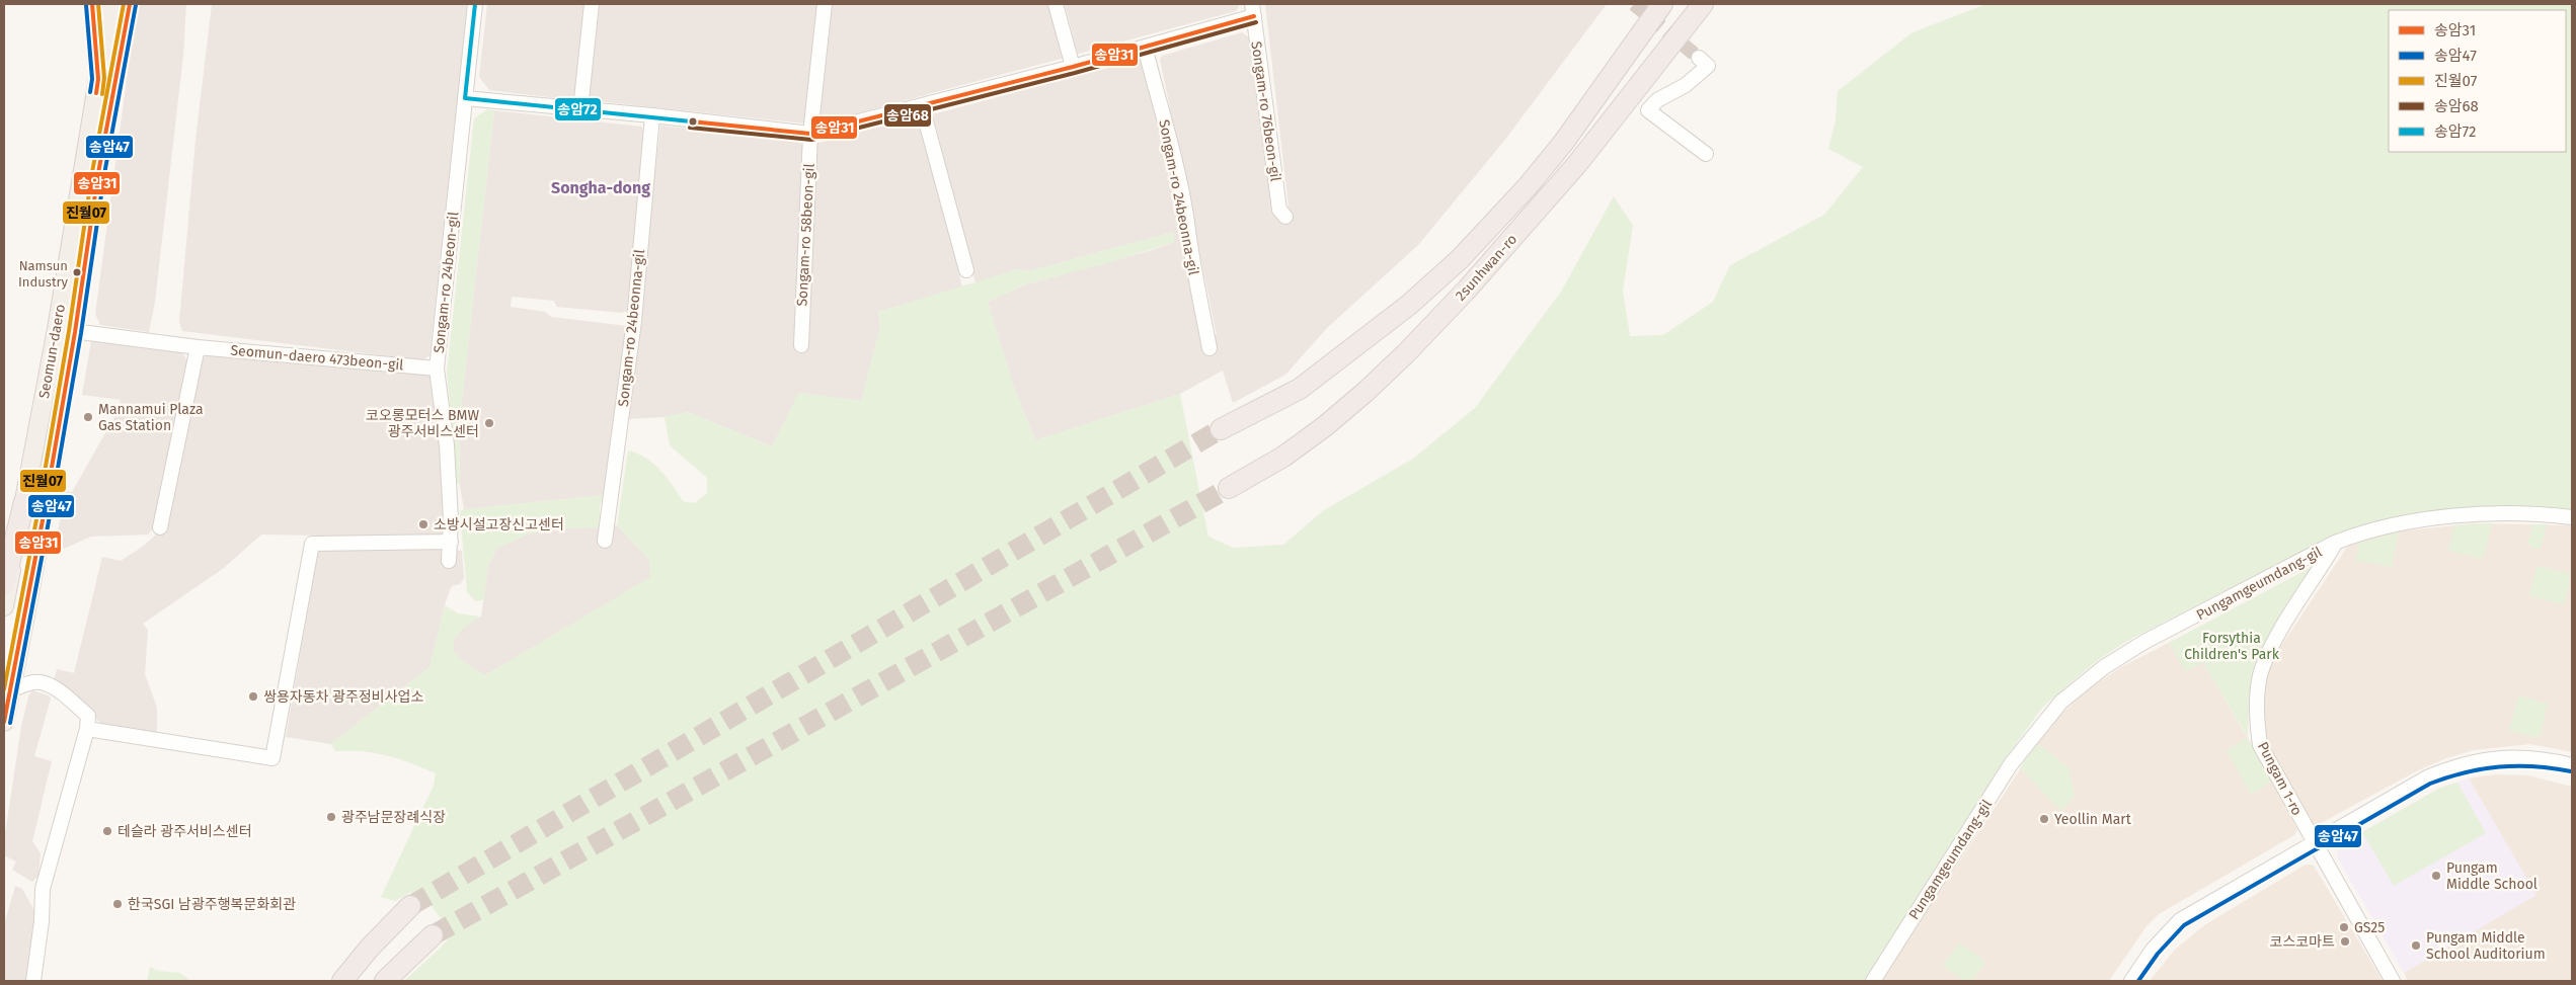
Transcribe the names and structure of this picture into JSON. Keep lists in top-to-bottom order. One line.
{"streets":{"highway":["2sunhwan-ro"],"main road":["Seomun-daero"],"street":["Songam-ro 76beon-gil","Songam-ro 24beonna-gil","Songam-ro 58beon-gil","Songam-ro 24beon-gil","Seomun-daero 473beon-gil","Pungamgeumdang-gil","Pungam 1-ro"]},"crossings":[["Songam-ro 24beon-gil","Seomun-daero 473beon-gil"],["Seomun-daero","Seomun-daero 473beon-gil"],["Pungamgeumdang-gil","Pungam 1-ro"]],"districts":["Songha-dong"],"parks":["Forsythia Children's Park"],"places":["Namsun Industry","Mannamui Plaza Gas Station","코오롱모터스 BMW 광주서비스센터","소방시설고장신고센터","쌍용자동차 광주정비사업소","광주남문장례식장","Yeollin Mart","테슬라 광주서비스센터","Pungam Middle School","한국SGI 남광주행복문화회관","GS25","코스코마트","Pungam Middle School Auditorium"],"lines":["transit line 송암31","transit line 진월07","transit line 송암72","transit line 송암47","transit line 송암68"],"legend":["송암31","송암47","진월07","송암68","송암72"]}
